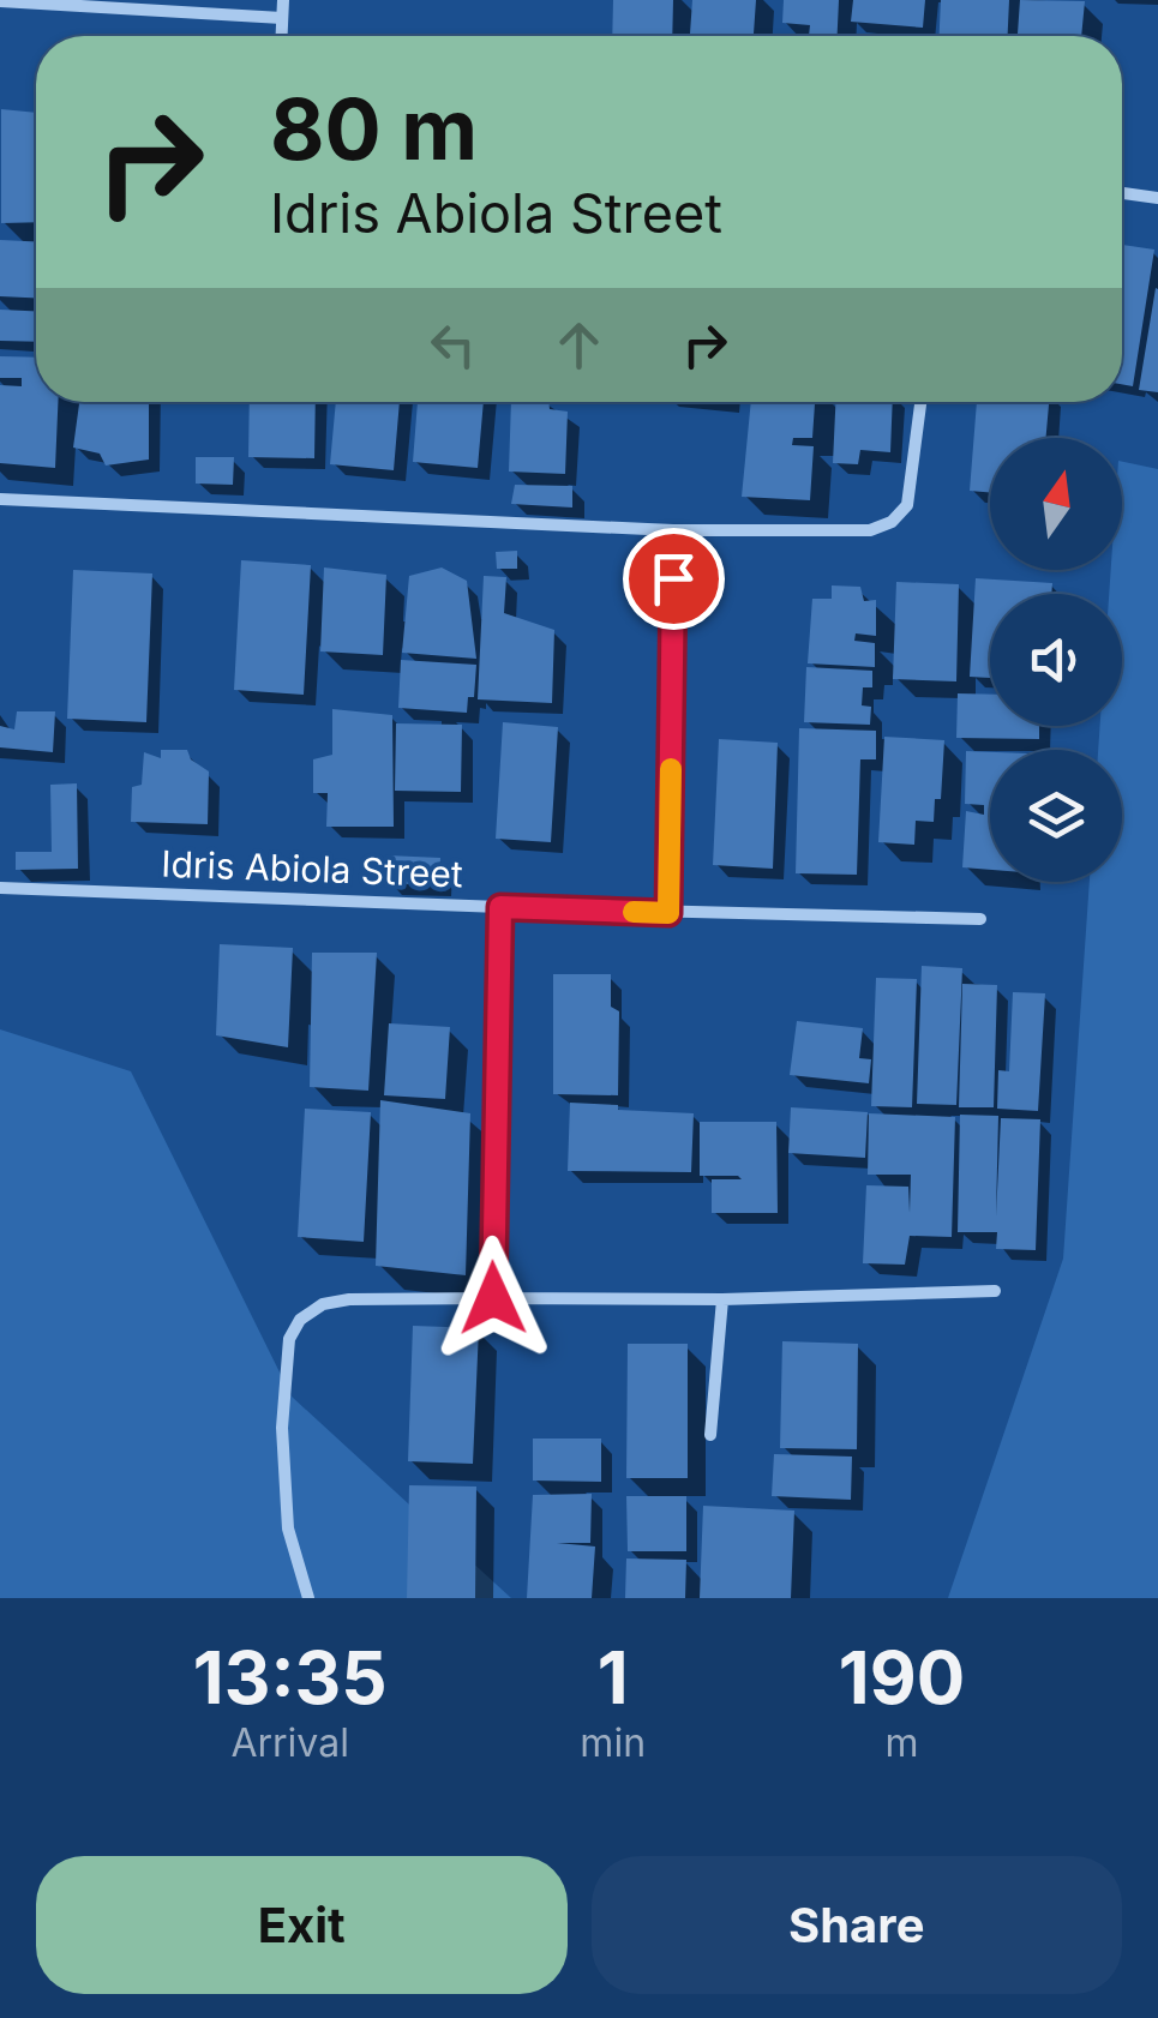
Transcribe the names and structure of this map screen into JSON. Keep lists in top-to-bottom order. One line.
{"streets":{"street":["Idris Abiola Street"]},"north":"top","page":{"turn":["80 m","Idris Abiola Street"],"eta":["13:35","Arrival","1","min","190","m"],"buttons":["Exit","Share"]}}
